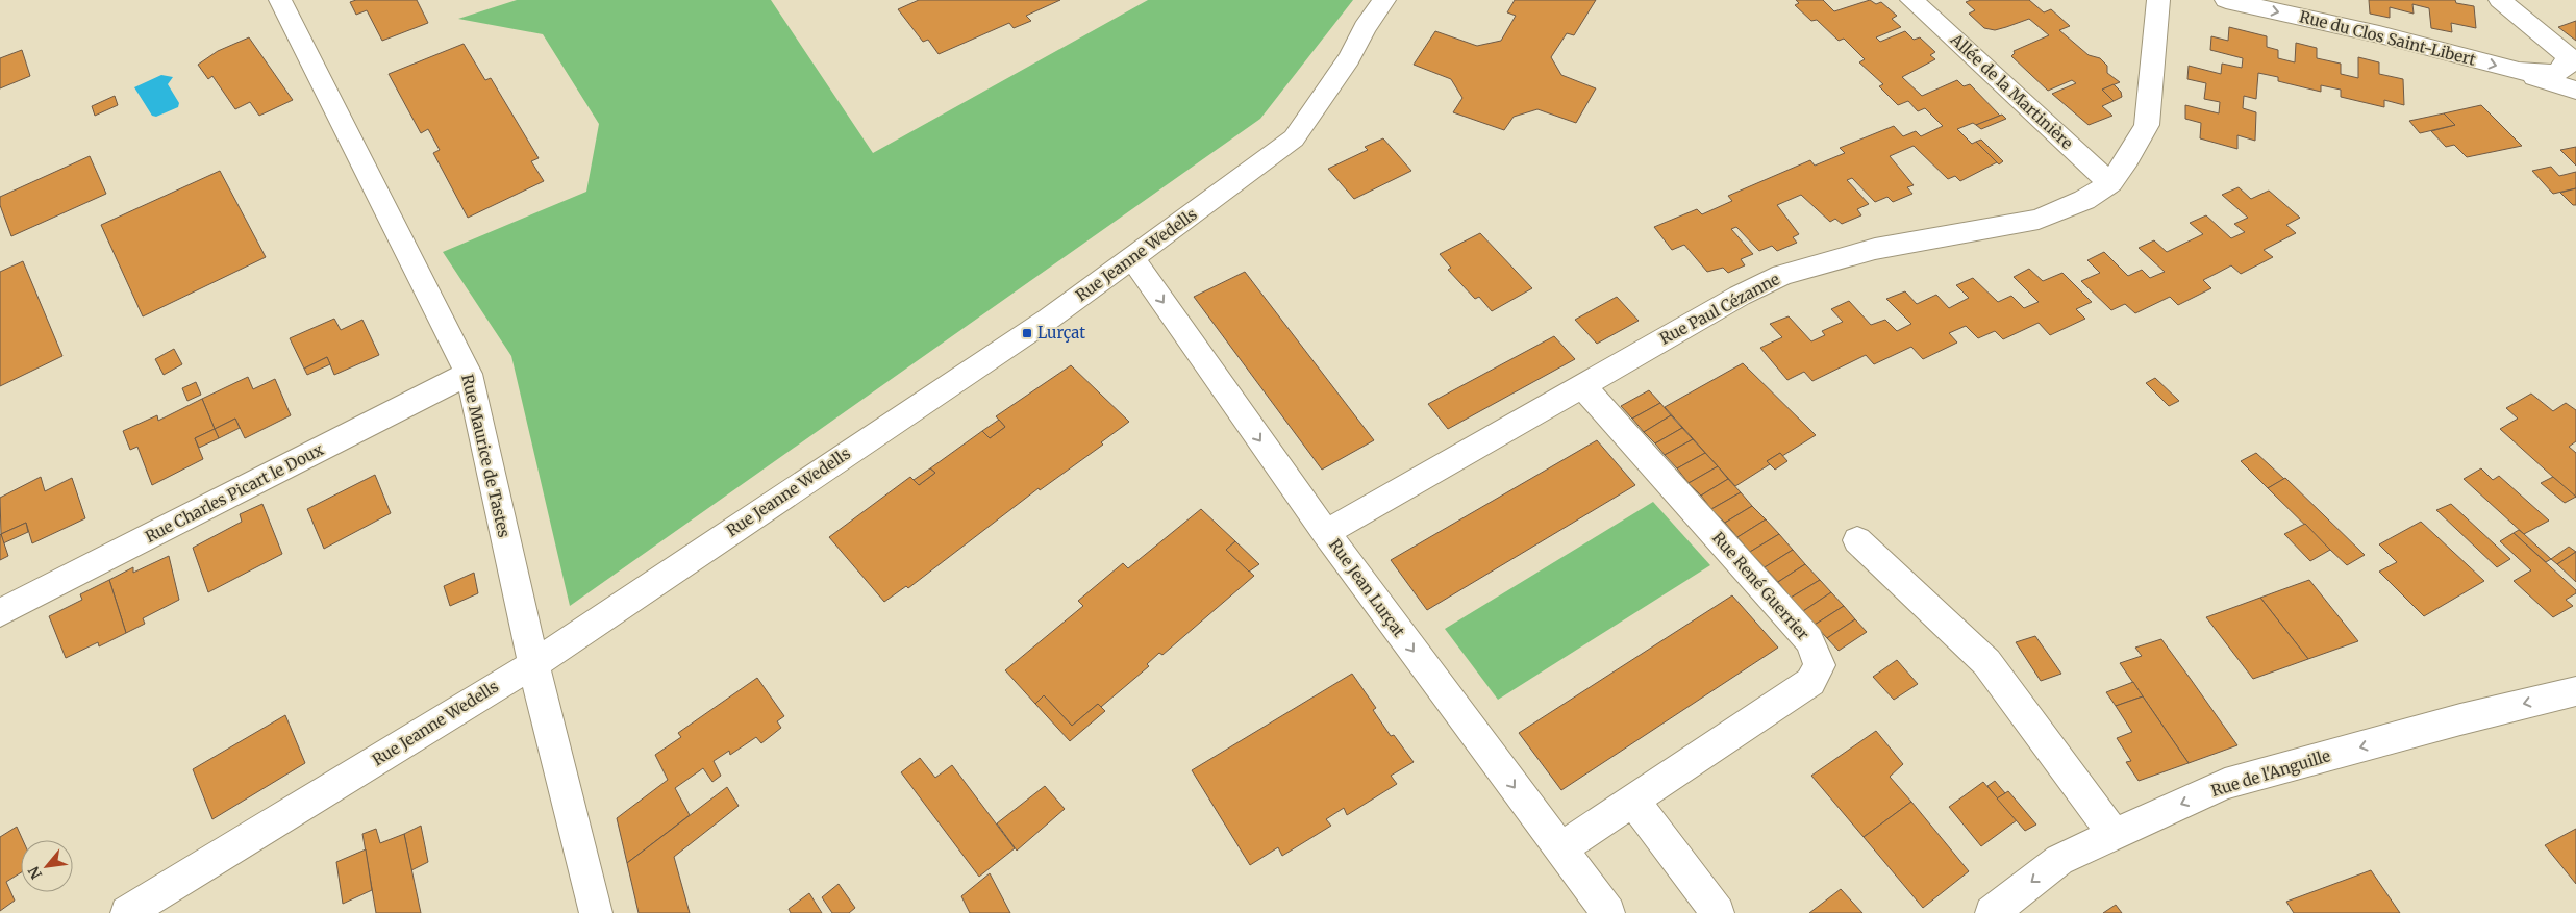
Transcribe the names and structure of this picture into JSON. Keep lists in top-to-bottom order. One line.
{"streets":{"street":["Rue du Clos Saint-Libert","Allée de la Martinière","Rue Jeanne Wedells","Rue Paul Cézanne","Rue Maurice de Tastes","Rue Charles Picart le Doux","Rue René Guerrier","Rue Jean Lurçat","Rue de l'Anguille"]},"crossings":[["Allée de la Martinière","Rue Paul Cézanne"],["Rue Jeanne Wedells","Rue Maurice de Tastes"],["Rue Jeanne Wedells","Rue Jean Lurçat"],["Rue Paul Cézanne","Rue René Guerrier"],["Rue Paul Cézanne","Rue Jean Lurçat"],["Rue Maurice de Tastes","Rue Charles Picart le Doux"],["Rue René Guerrier","Rue Jean Lurçat"]],"one_way":["Rue du Clos Saint-Libert","Rue Jean Lurçat","Rue de l'Anguille"],"places":{"transit":["Lurçat"]},"north":"bottom left"}
